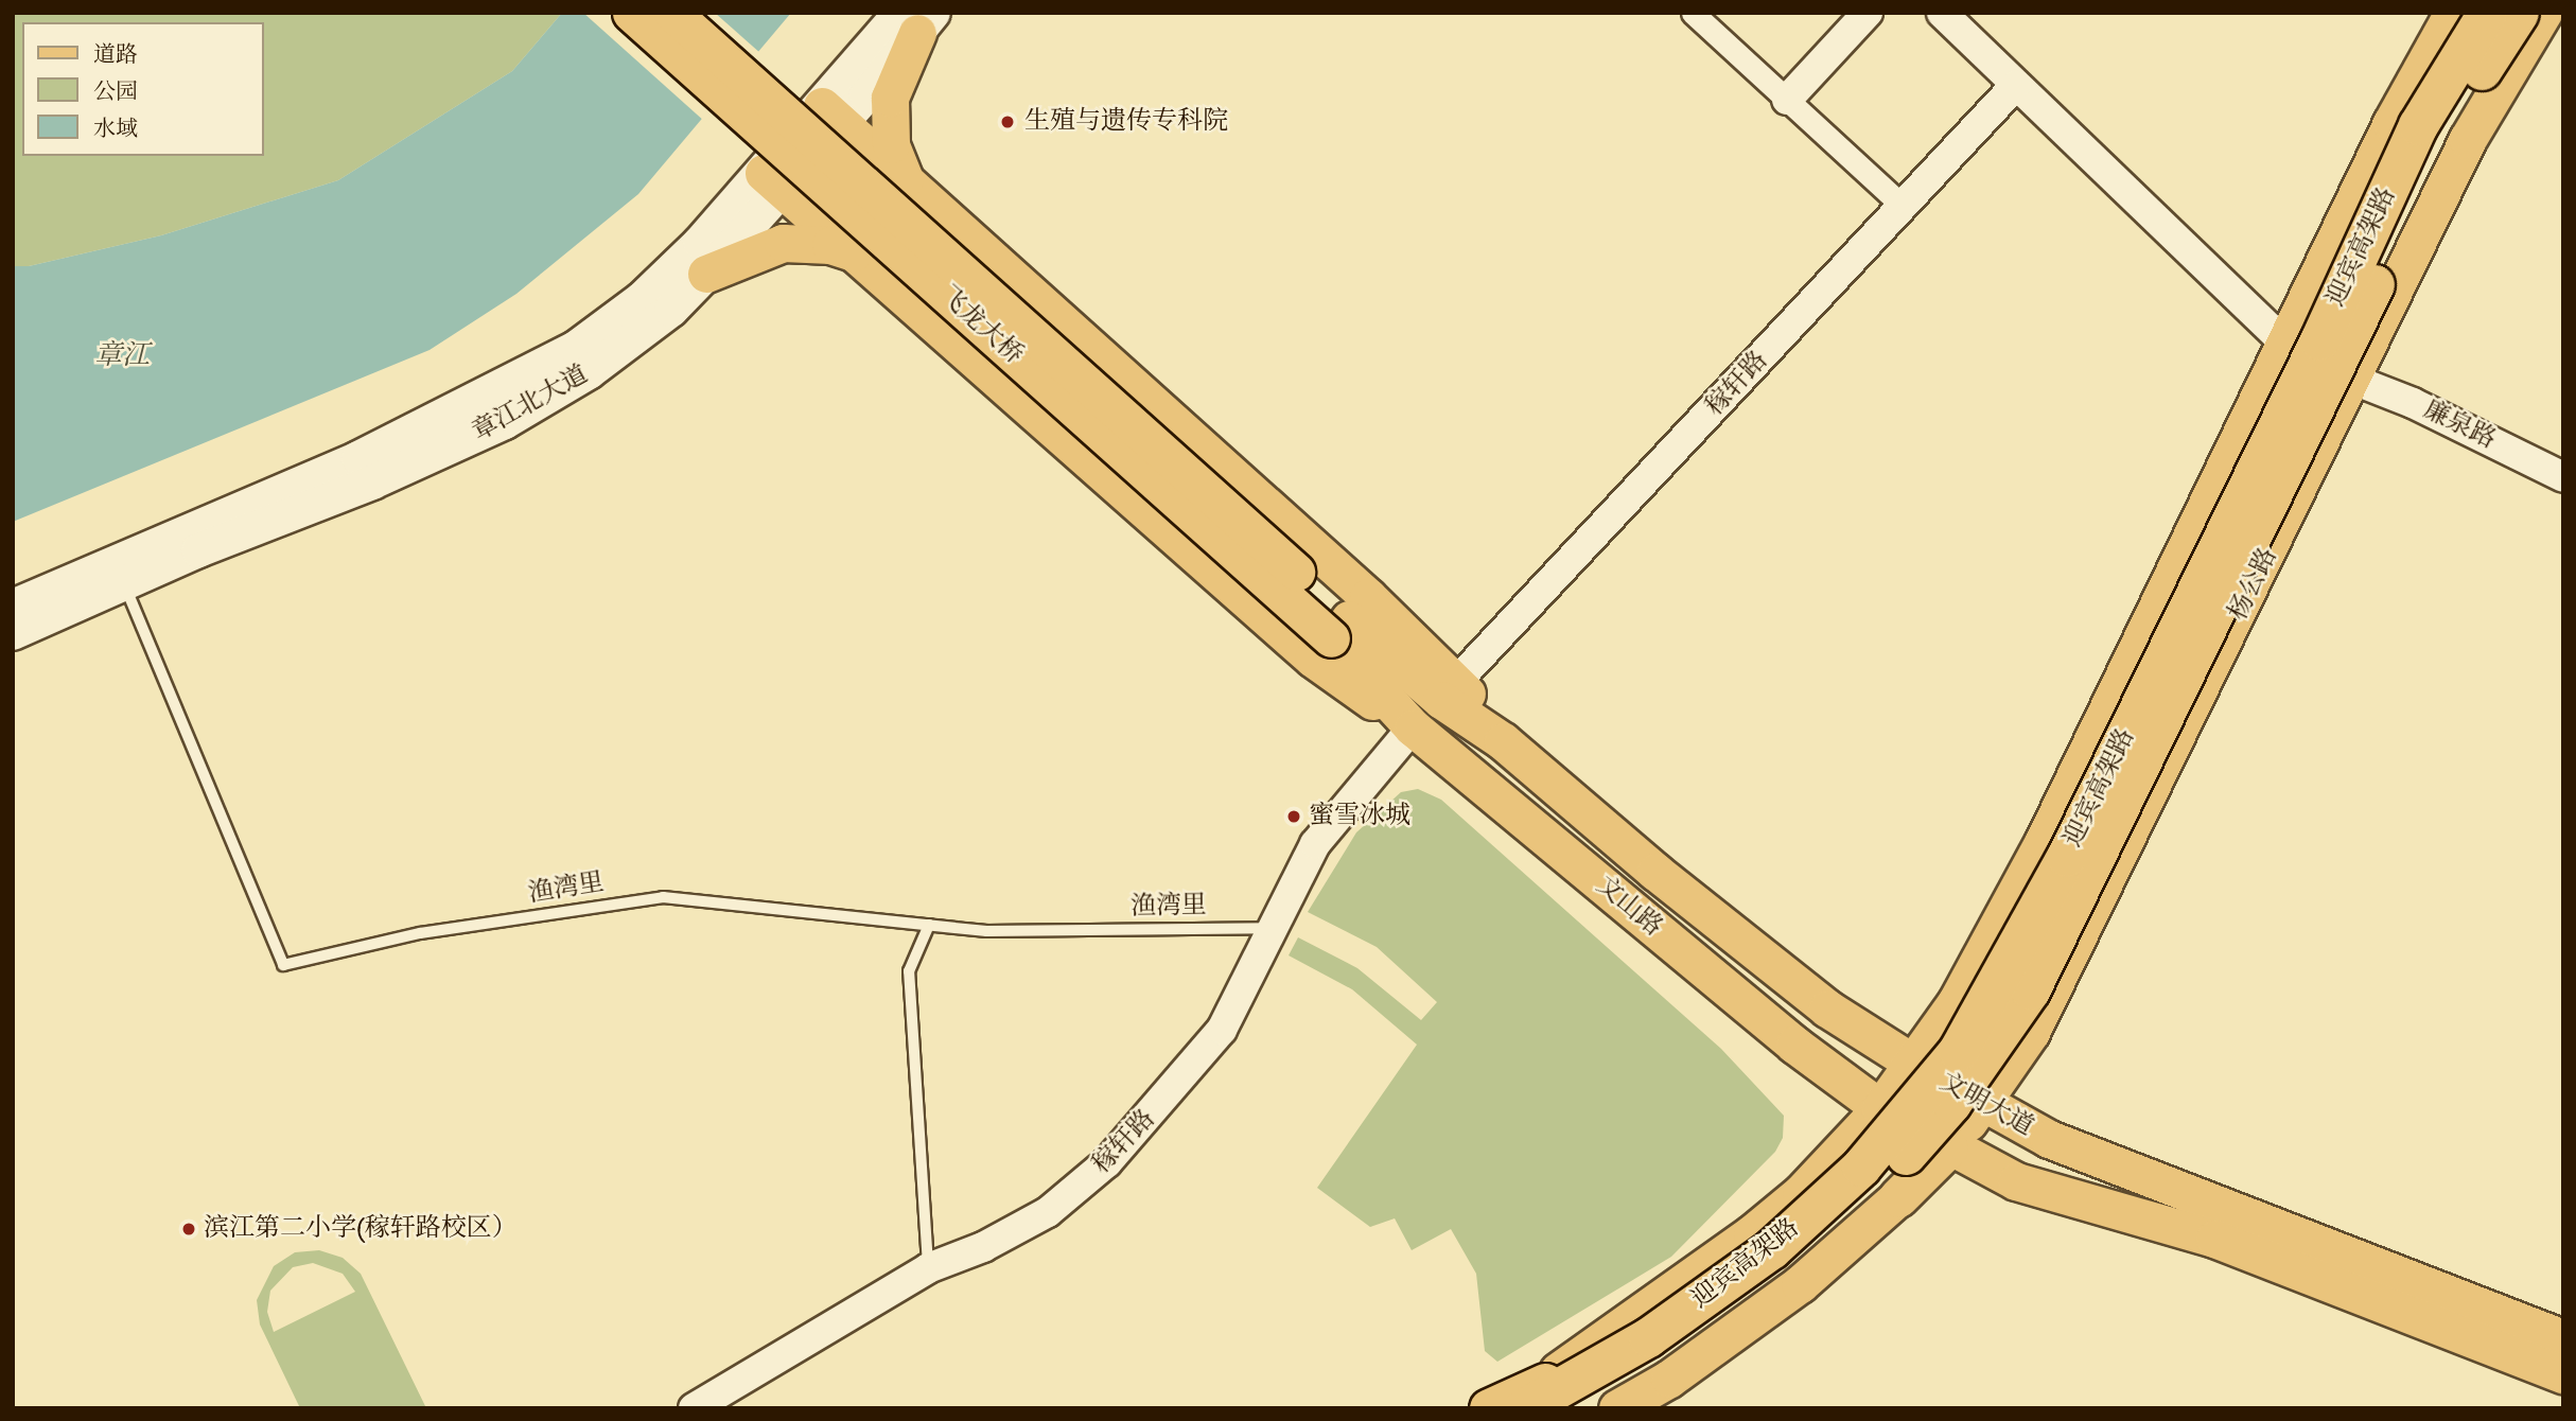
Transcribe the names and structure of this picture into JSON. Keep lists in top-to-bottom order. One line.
{"streets":{"highway":["迎宾高架路"],"main road":["飞龙大桥","章江北大道","杨公路","文山路","文明大道"],"street":["稼轩路","廉泉路"],"lane":["渔湾里"]},"crossings":[["飞龙大桥","文山路"],["稼轩路","渔湾里"],["稼轩路","文山路"],["章江北大道","渔湾里"],["廉泉路","杨公路"],["杨公路","文山路"],["杨公路","文明大道"],["文山路","文明大道"]],"water":["章江"],"places":["生殖与遗传专科院","蜜雪冰城","滨江第二小学(稼轩路校区）"],"legend":["道路","公园","水域"]}
